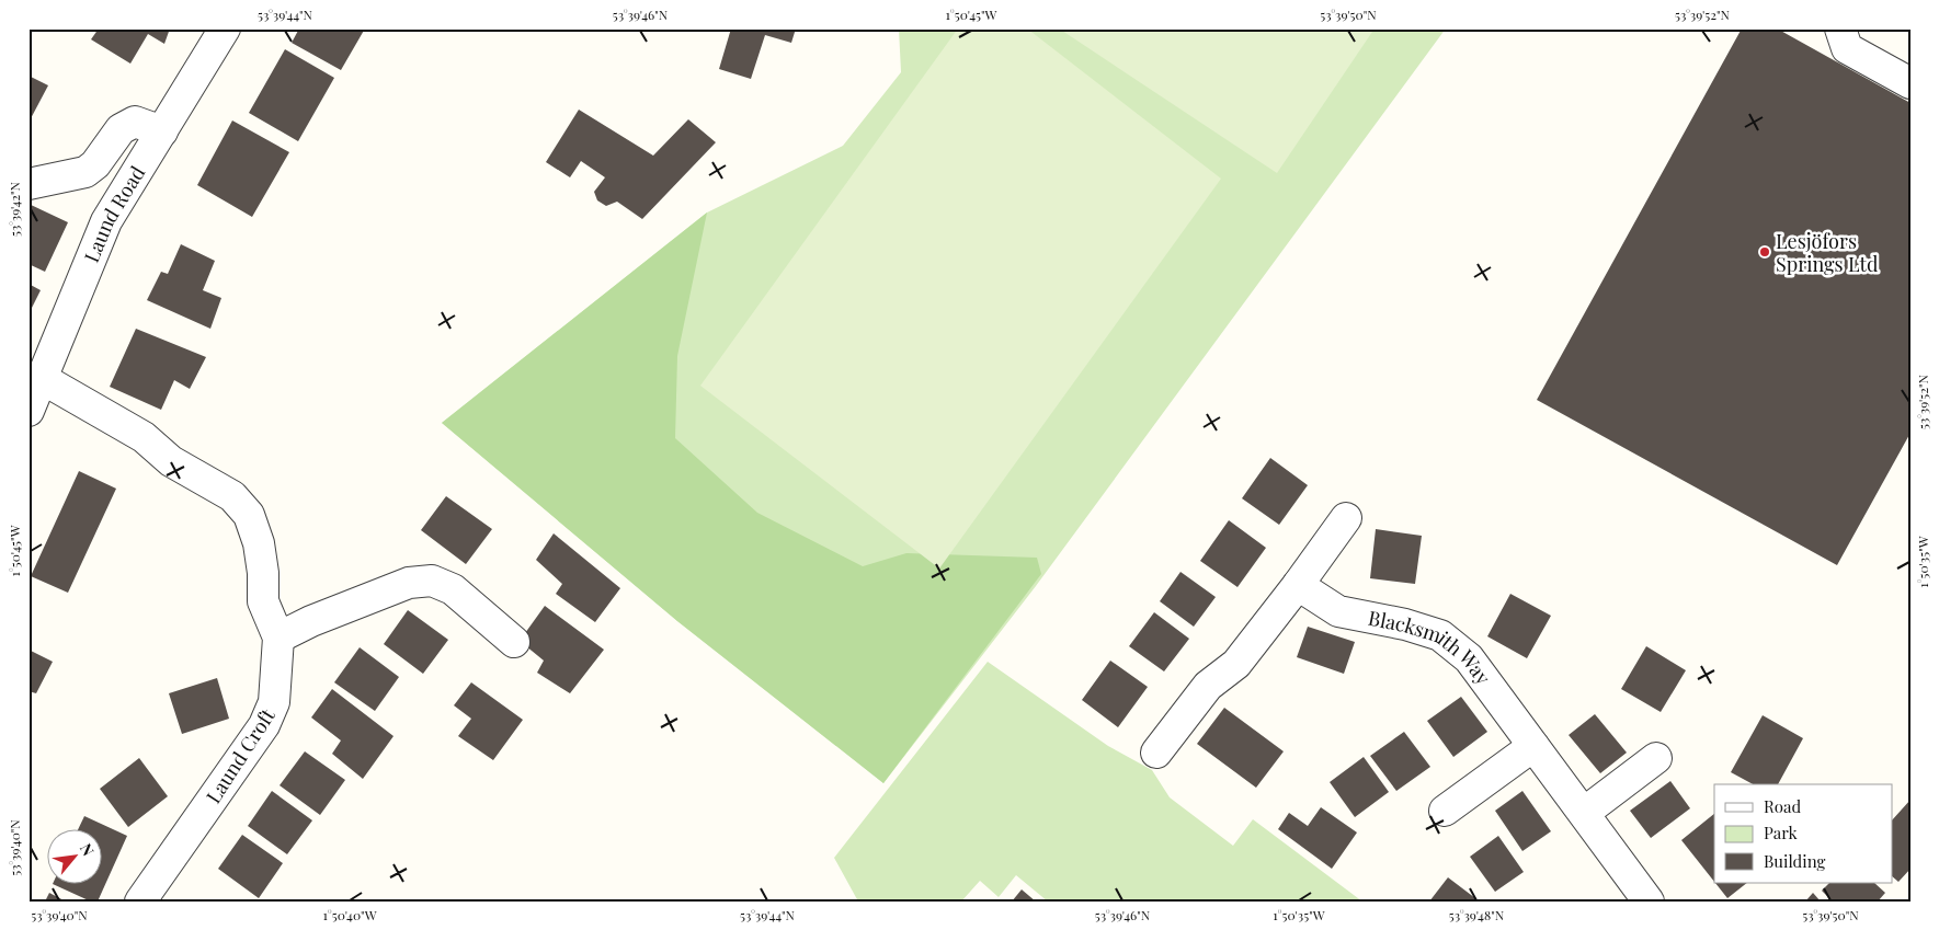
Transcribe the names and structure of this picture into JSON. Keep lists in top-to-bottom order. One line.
{"streets":{"street":["Laund Road","Blacksmith Way","Laund Croft"]},"crossings":[["Laund Road","Laund Croft"]],"places":["Lesjöfors Springs Ltd"],"legend":["Road","Park","Building"],"north":"top right","coordinates":["53°39'44\"N","53°39'46\"N","1°50'45\"W","53°39'50\"N","53°39'52\"N","53°39'42\"N","1°50'35\"W","53°39'40\"N","1°50'40\"W","53°39'48\"N"]}
